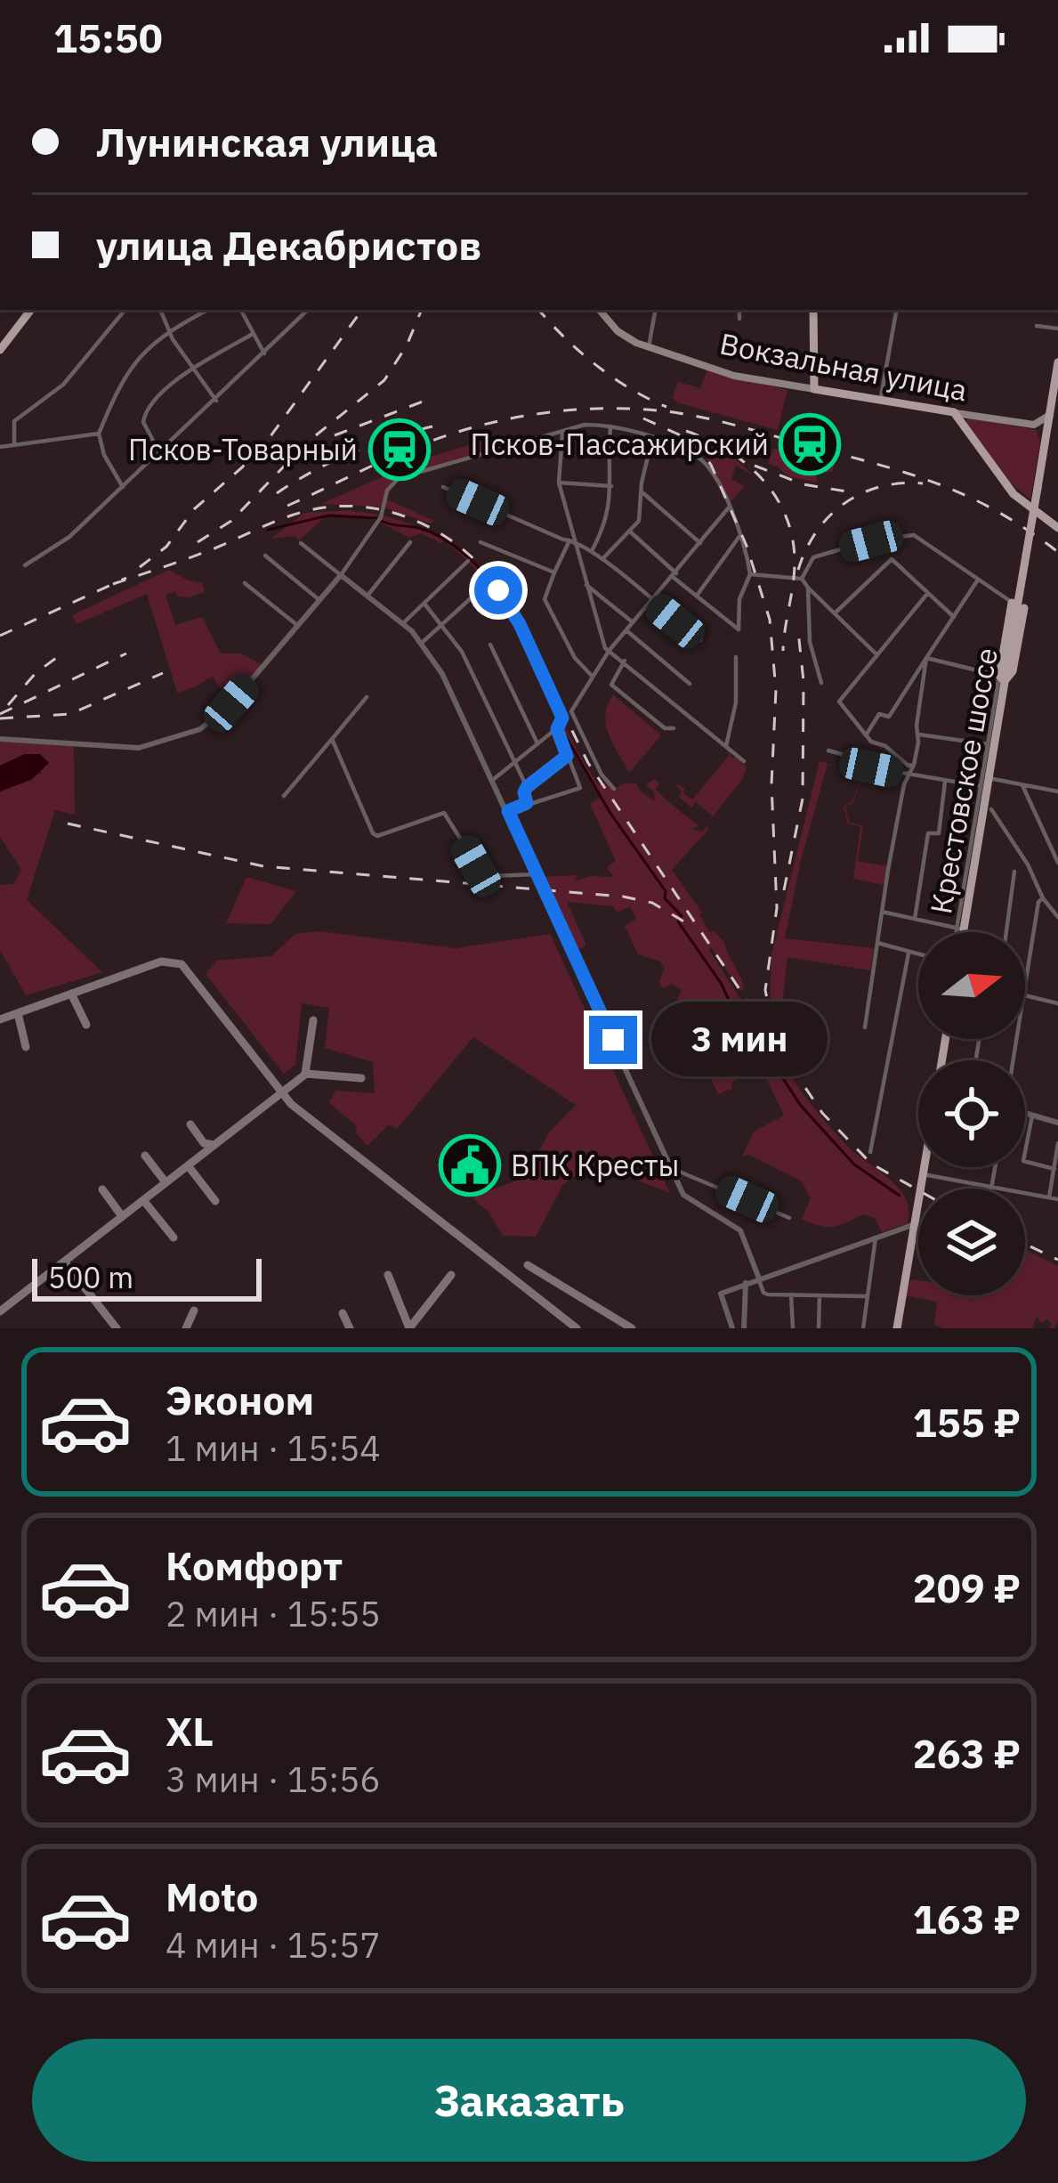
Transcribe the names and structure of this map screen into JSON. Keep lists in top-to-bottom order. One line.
{"streets":{"main road":["Вокзальная улица","Крестовское шоссе"]},"places":{"station":["Псков-Пассажирский","Псков-Товарный"],"public building":["ВПК Кресты"]},"scale_bar":"500 m","north":"right","page":{"status":"15:50","banner":["Лунинская улица","улица Декабристов"],"bubble":"3 мин","scale":"500 m","list":[{"name":"Эконом","note":"1 мин · 15:54","value":"155 ₽"},{"name":"Комфорт","note":"2 мин · 15:55","value":"209 ₽"},{"name":"XL","note":"3 мин · 15:56","value":"263 ₽"},{"name":"Moto","note":"4 мин · 15:57","value":"163 ₽"}],"buttons":"Заказать"}}
